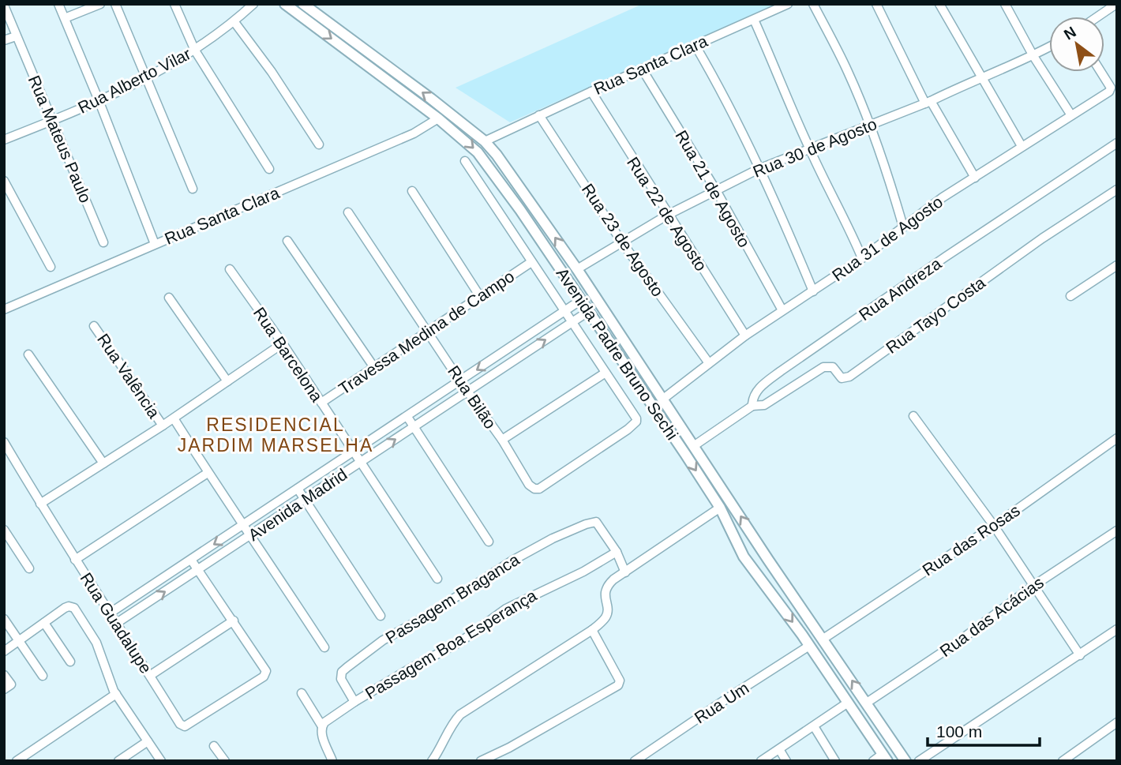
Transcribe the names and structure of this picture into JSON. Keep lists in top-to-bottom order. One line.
{"streets":{"main road":["Avenida Padre Bruno Sechi"],"street":["Rua Santa Clara","Rua Alberto Vilar","Rua Mateus Paulo","Rua 30 de Agosto","Rua 21 de Agosto","Rua 22 de Agosto","Rua 31 de Agosto","Rua 23 de Agosto","Rua Andreza","Rua Tayo Costa","Travessa Medina de Campo","Rua Barcelona","Rua Valência","Rua Bilão","Avenida Madrid","Rua das Rosas","Passagem Braganca","Rua das Acácias","Rua Guadalupe","Passagem Boa Esperança","Rua Um"]},"crossings":[["Rua Santa Clara","Rua 21 de Agosto"],["Rua Santa Clara","Rua 22 de Agosto"],["Rua Santa Clara","Rua 23 de Agosto"],["Rua Santa Clara","Avenida Padre Bruno Sechi"],["Rua Alberto Vilar","Rua Mateus Paulo"],["Rua 30 de Agosto","Rua 21 de Agosto"],["Rua 30 de Agosto","Rua 22 de Agosto"],["Rua 30 de Agosto","Rua 23 de Agosto"],["Rua 30 de Agosto","Avenida Padre Bruno Sechi"],["Rua 21 de Agosto","Rua 31 de Agosto"],["Rua 22 de Agosto","Rua 31 de Agosto"],["Rua 31 de Agosto","Rua 23 de Agosto"],["Rua 31 de Agosto","Avenida Padre Bruno Sechi"],["Rua Andreza","Rua Tayo Costa"],["Rua Andreza","Avenida Padre Bruno Sechi"],["Travessa Medina de Campo","Rua Barcelona"],["Travessa Medina de Campo","Rua Bilão"],["Avenida Padre Bruno Sechi","Avenida Madrid"],["Avenida Padre Bruno Sechi","Rua das Rosas"],["Avenida Padre Bruno Sechi","Rua das Acácias"],["Avenida Padre Bruno Sechi","Rua Um"],["Rua Barcelona","Avenida Madrid"],["Rua Valência","Avenida Madrid"],["Rua Bilão","Avenida Madrid"],["Avenida Madrid","Rua Guadalupe"],["Passagem Braganca","Passagem Boa Esperança"]],"districts":["RESIDENCIAL JARDIM MARSELHA"],"scale_bar":"100 m","north":"top left"}
